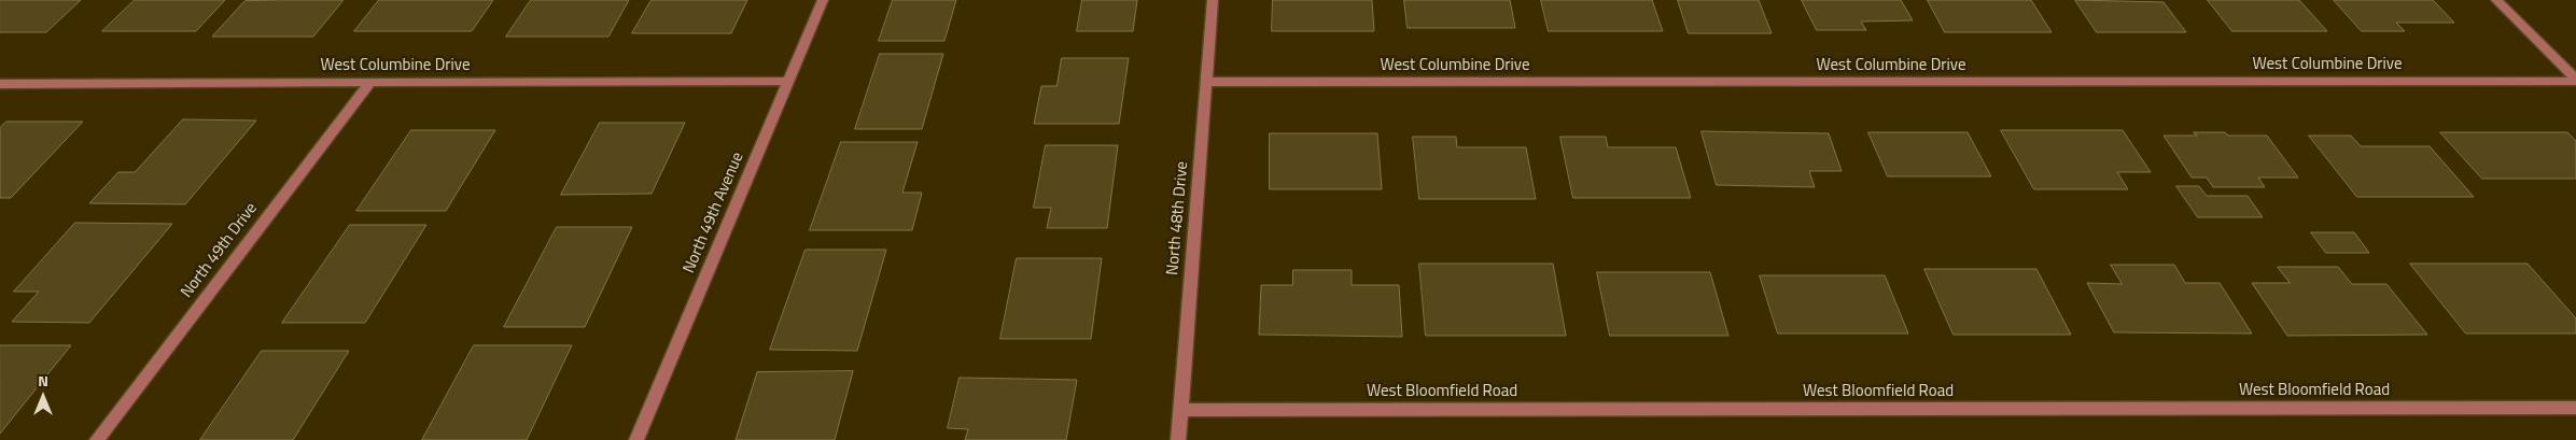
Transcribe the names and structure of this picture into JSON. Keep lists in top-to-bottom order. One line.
{"streets":{"street":["West Columbine Drive","North 49th Avenue","North 48th Drive","North 49th Drive","West Bloomfield Road"]},"crossings":[["West Columbine Drive","North 49th Avenue"],["West Columbine Drive","North 48th Drive"],["West Columbine Drive","North 49th Drive"],["North 48th Drive","West Bloomfield Road"]],"north":"top"}
